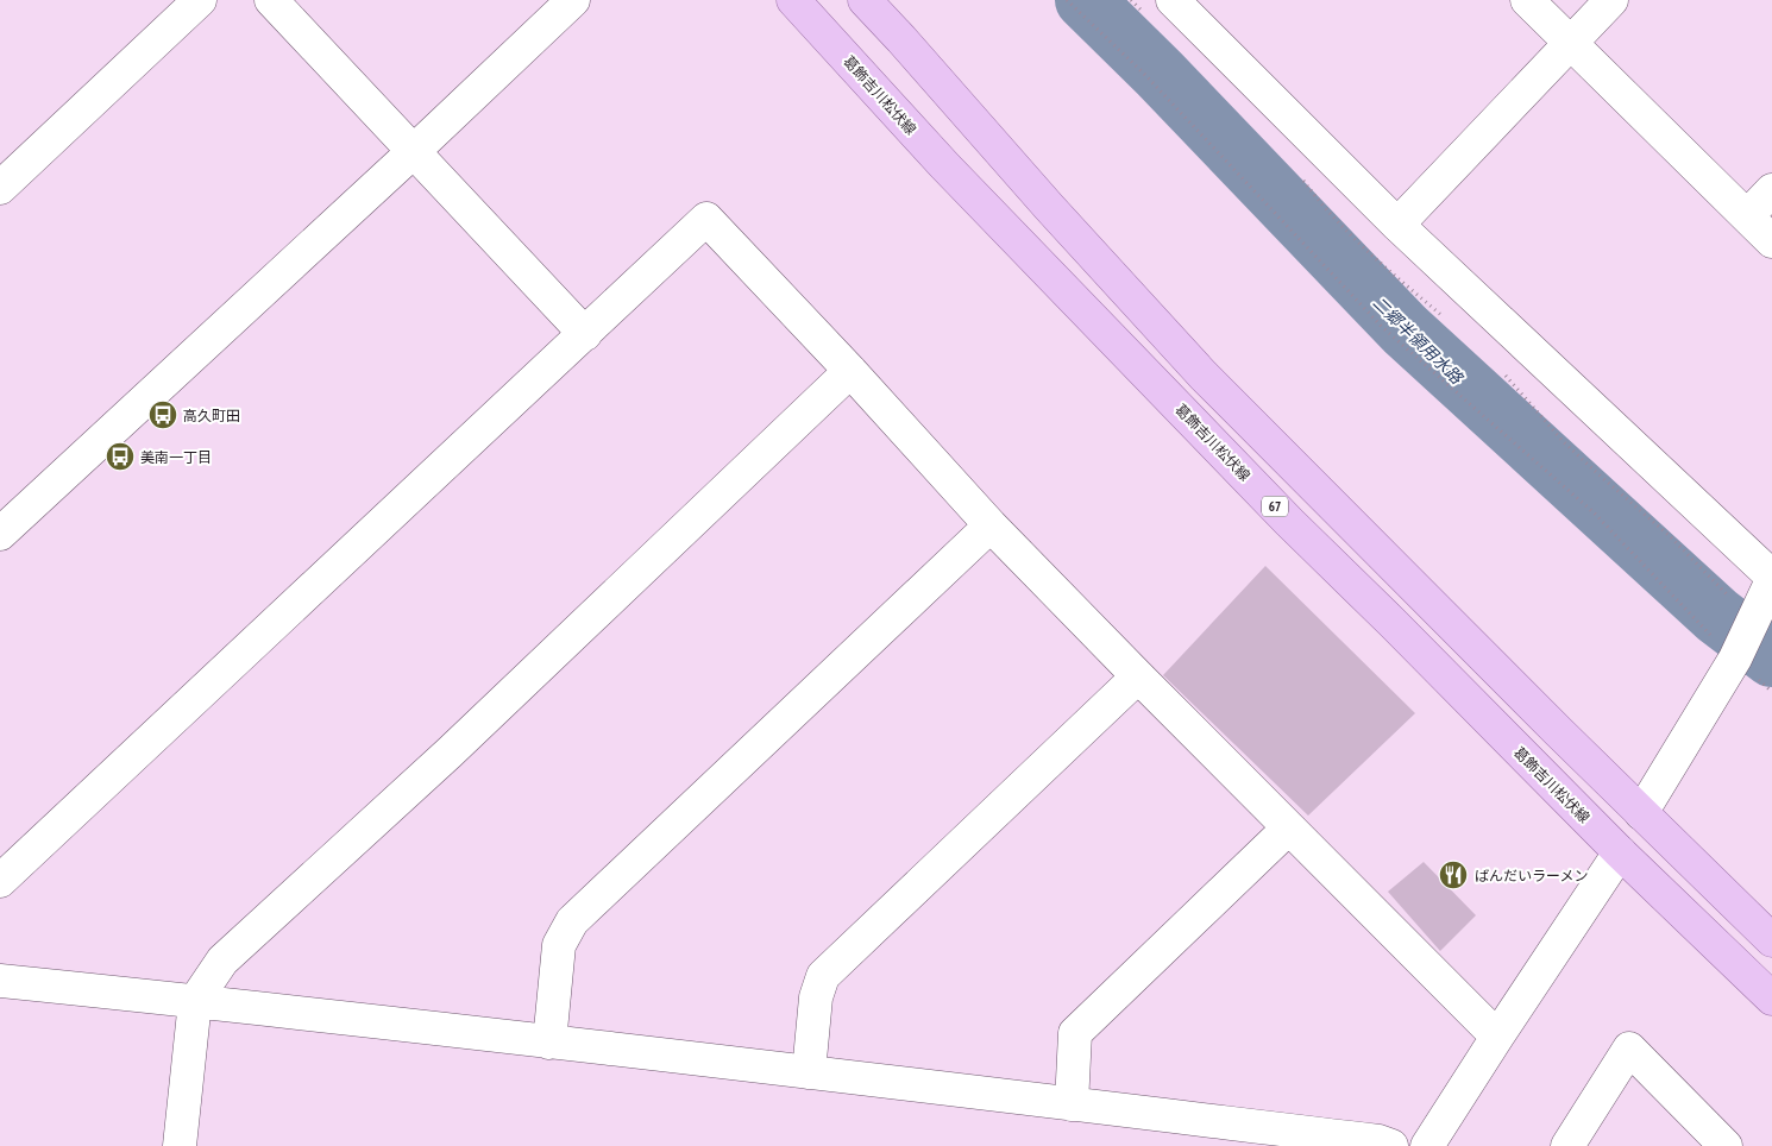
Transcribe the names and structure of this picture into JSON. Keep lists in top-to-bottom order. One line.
{"streets":{"main road":["葛飾吉川松伏線","67"]},"water":["二郷半領用水路"],"places":{"bus stop":["高久町田","美南一丁目"],"restaurant":["ばんだいラーメン"]}}
